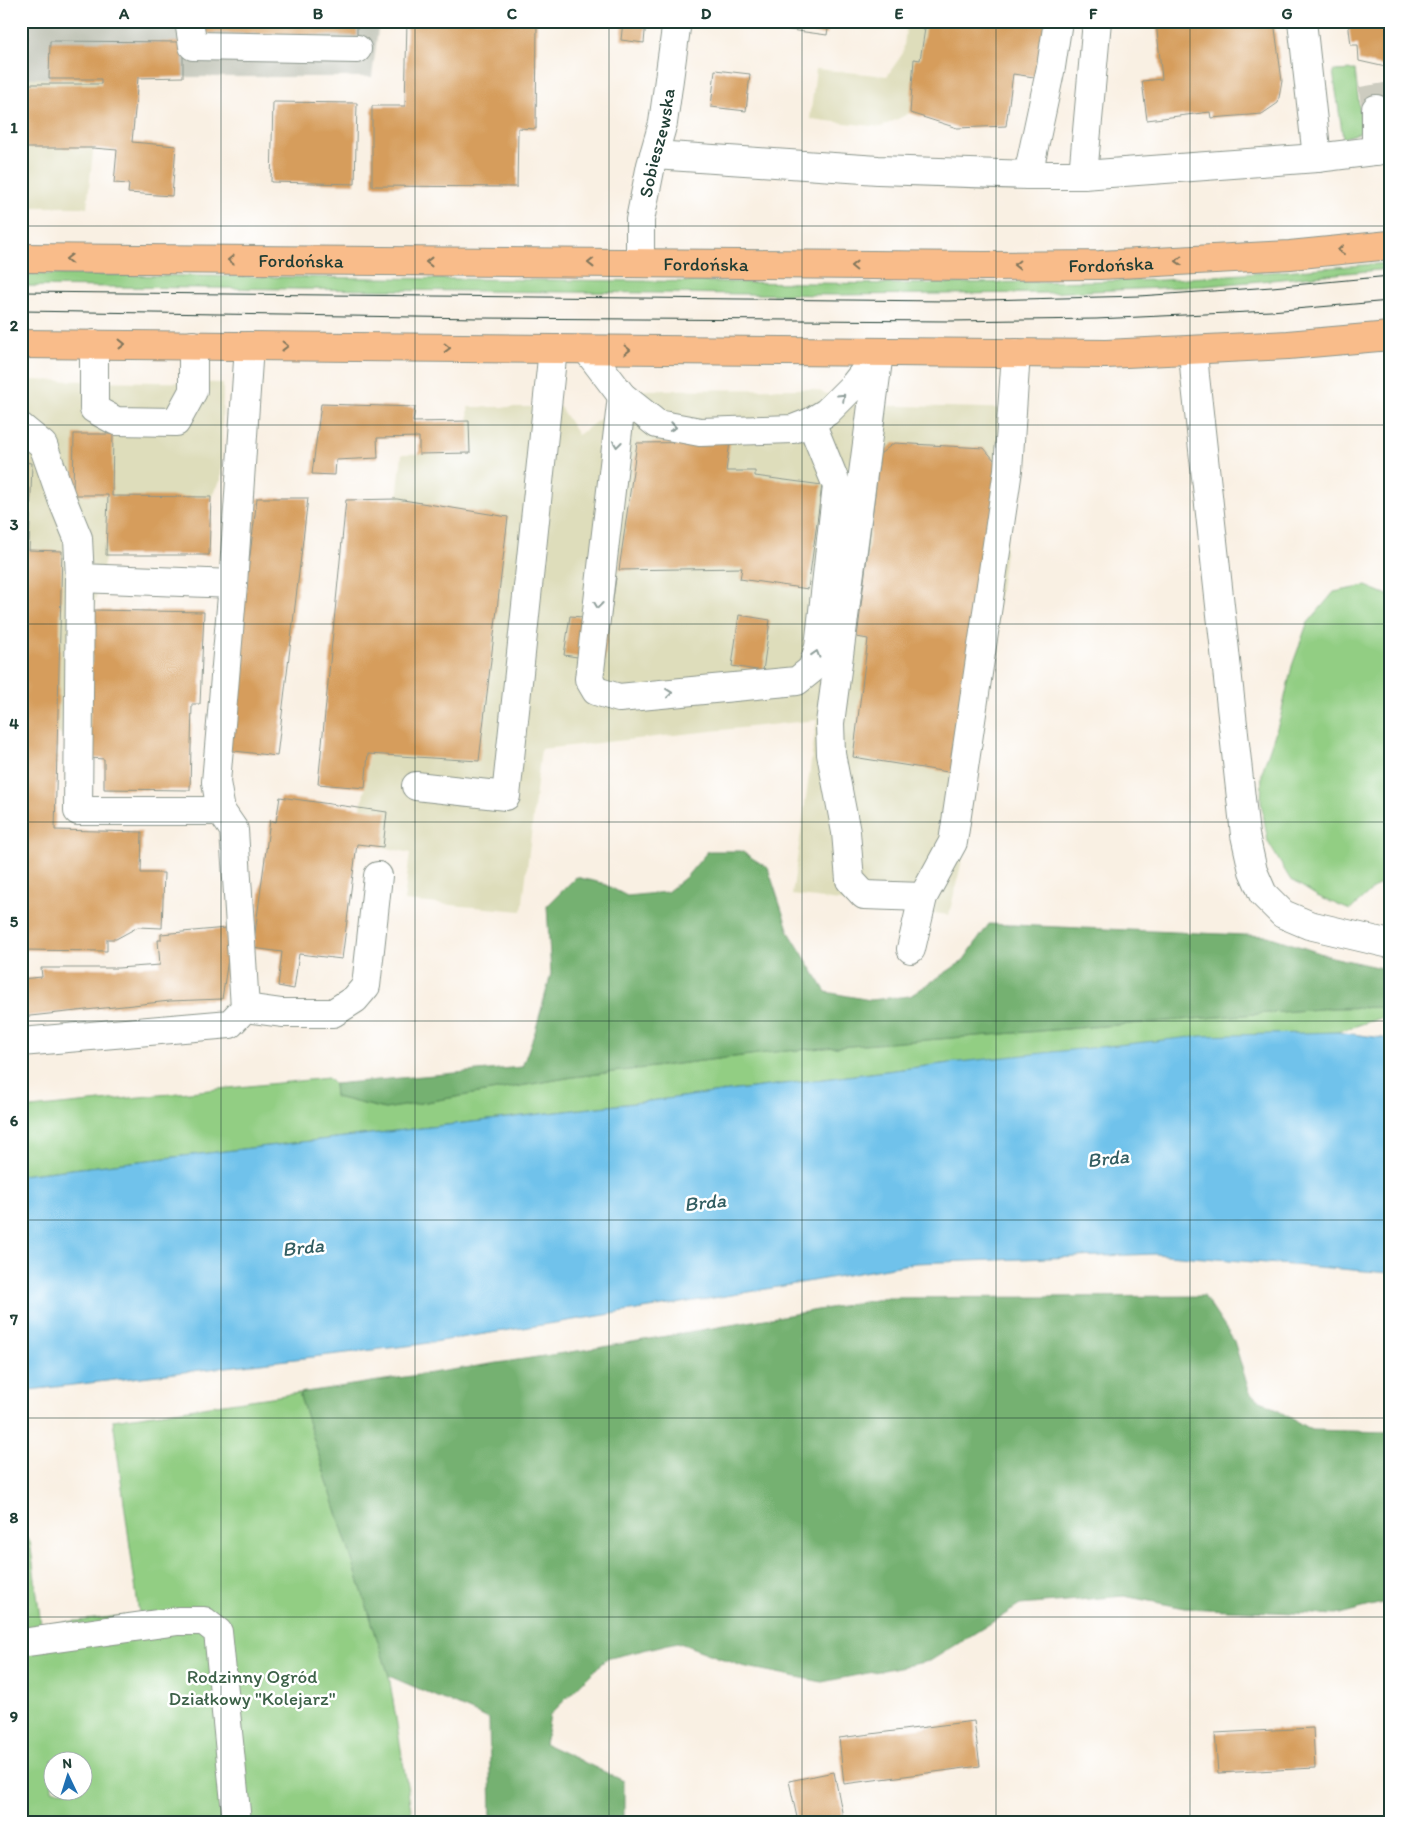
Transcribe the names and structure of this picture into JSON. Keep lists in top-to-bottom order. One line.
{"streets":{"main road":["Fordońska"],"street":["Sobieszewska"]},"crossings":[["Sobieszewska","Fordońska"]],"water":["Brda"],"parks":["Rodzinny Ogród Działkowy \"Kolejarz\""],"north":"top","grid":{"columns":["A","B","C","D","E","F","G"],"rows":["1","2","3","4","5","6","7","8","9"]}}
